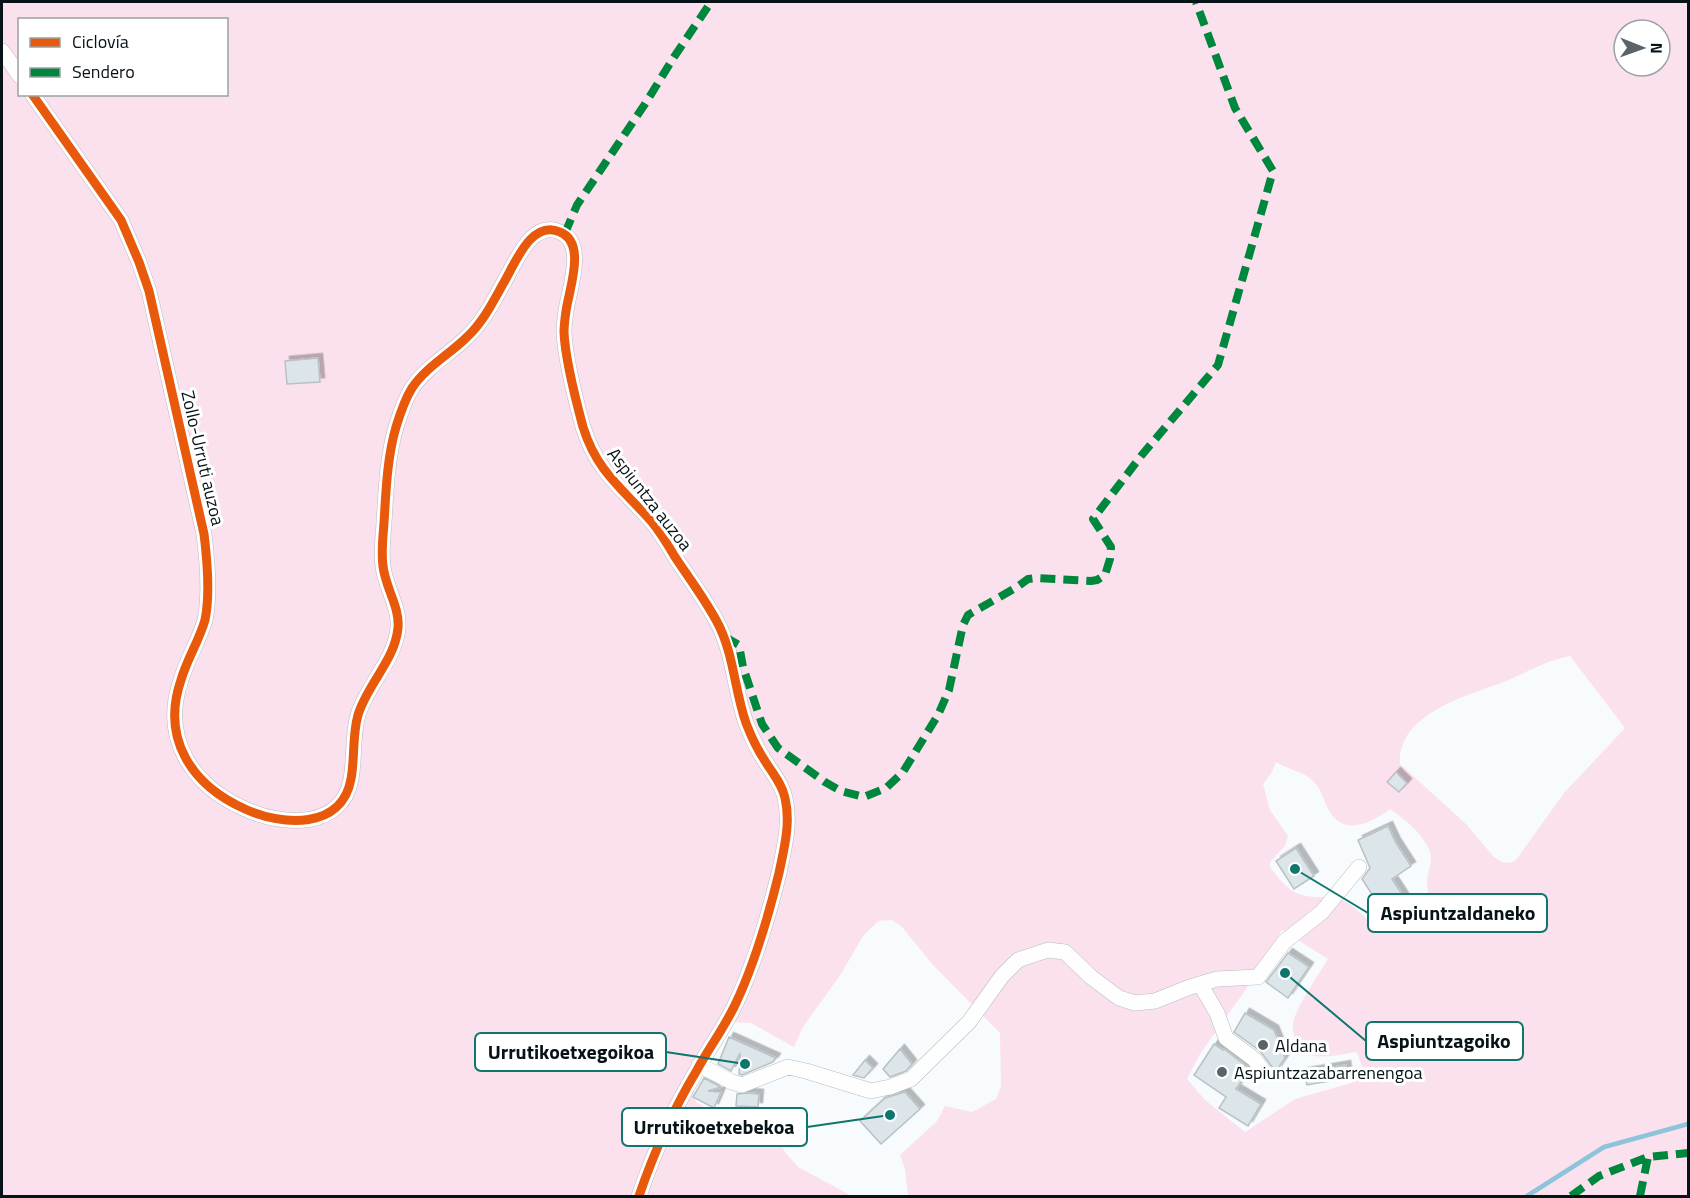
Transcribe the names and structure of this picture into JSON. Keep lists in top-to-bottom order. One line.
{"streets":{"street":["Zollo-Urruti auzoa","Aspiuntza auzoa"]},"crossings":[["Zollo-Urruti auzoa","Aspiuntza auzoa"]],"places":["Aspiuntzaldaneko","Aspiuntzagoiko","Aldana","Urrutikoetxegoikoa","Aspiuntzazabarrenengoa","Urrutikoetxebekoa"],"legend":["Ciclovía","Sendero"],"north":"right"}
